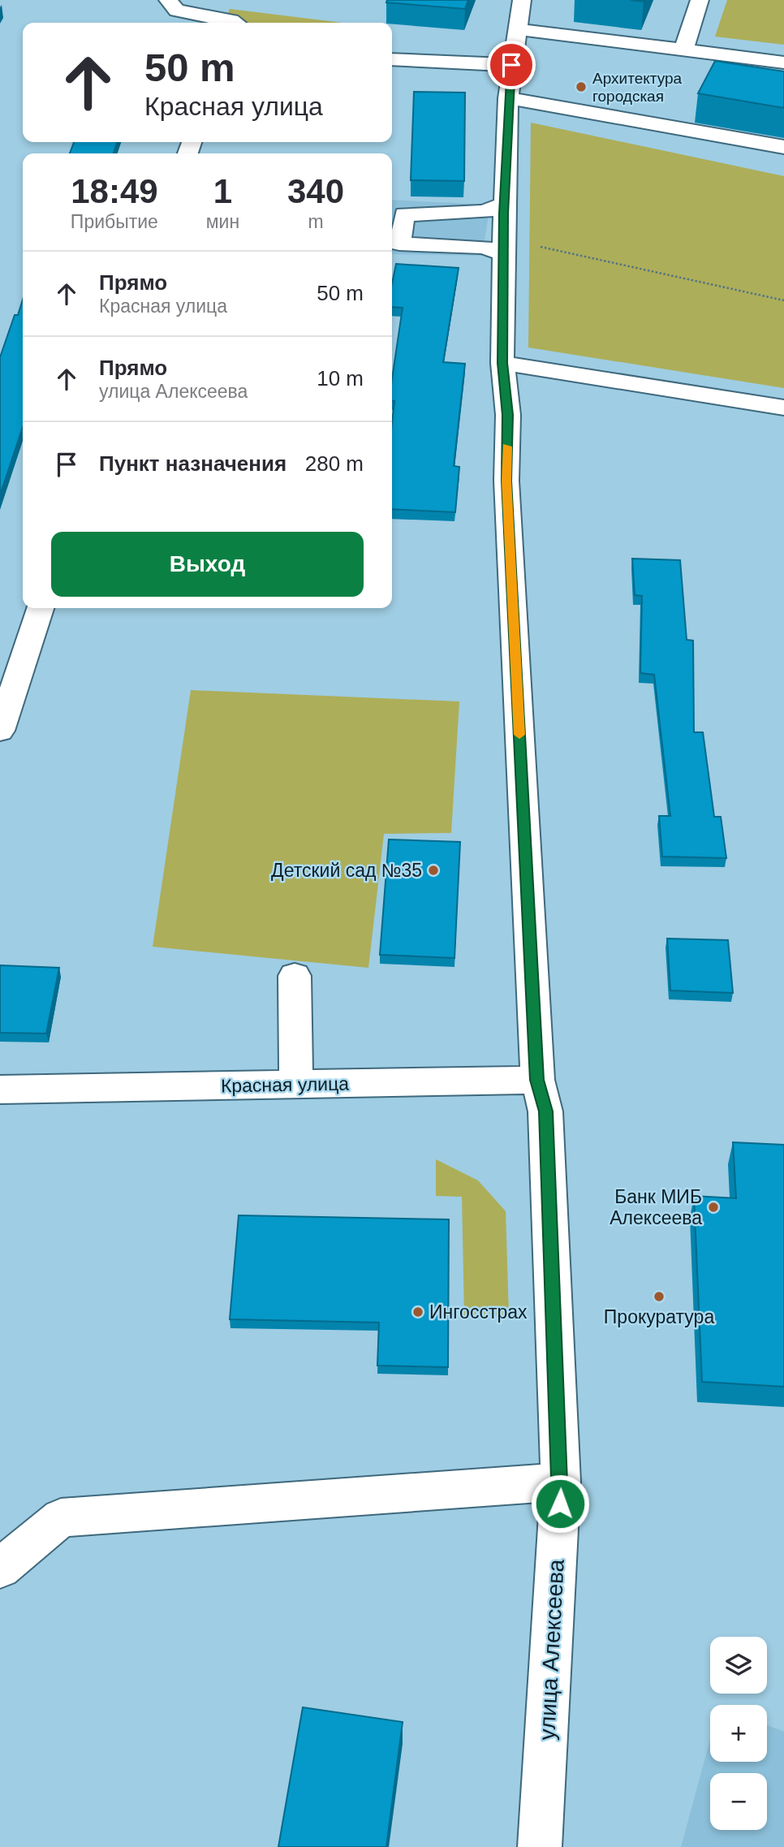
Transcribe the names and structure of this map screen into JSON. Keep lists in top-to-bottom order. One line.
{"streets":{"street":["Красная улица","улица Алексеева"]},"crossings":[["Красная улица","улица Алексеева"]],"places":["Архитектура городская","Детский сад №35","Банк МИБ Алексеева","Прокуратура","Ингосстрах"],"page":{"turn":["50 m","Красная улица"],"eta":["18:49","Прибытие","1","мин","340","m"],"list":[{"name":"Прямо","note":"Красная улица","value":"50 m"},{"name":"Прямо","note":"улица Алексеева","value":"10 m"},{"name":"Пункт назначения","value":"280 m"}],"buttons":"Выход","map_buttons":["+","−"]}}
